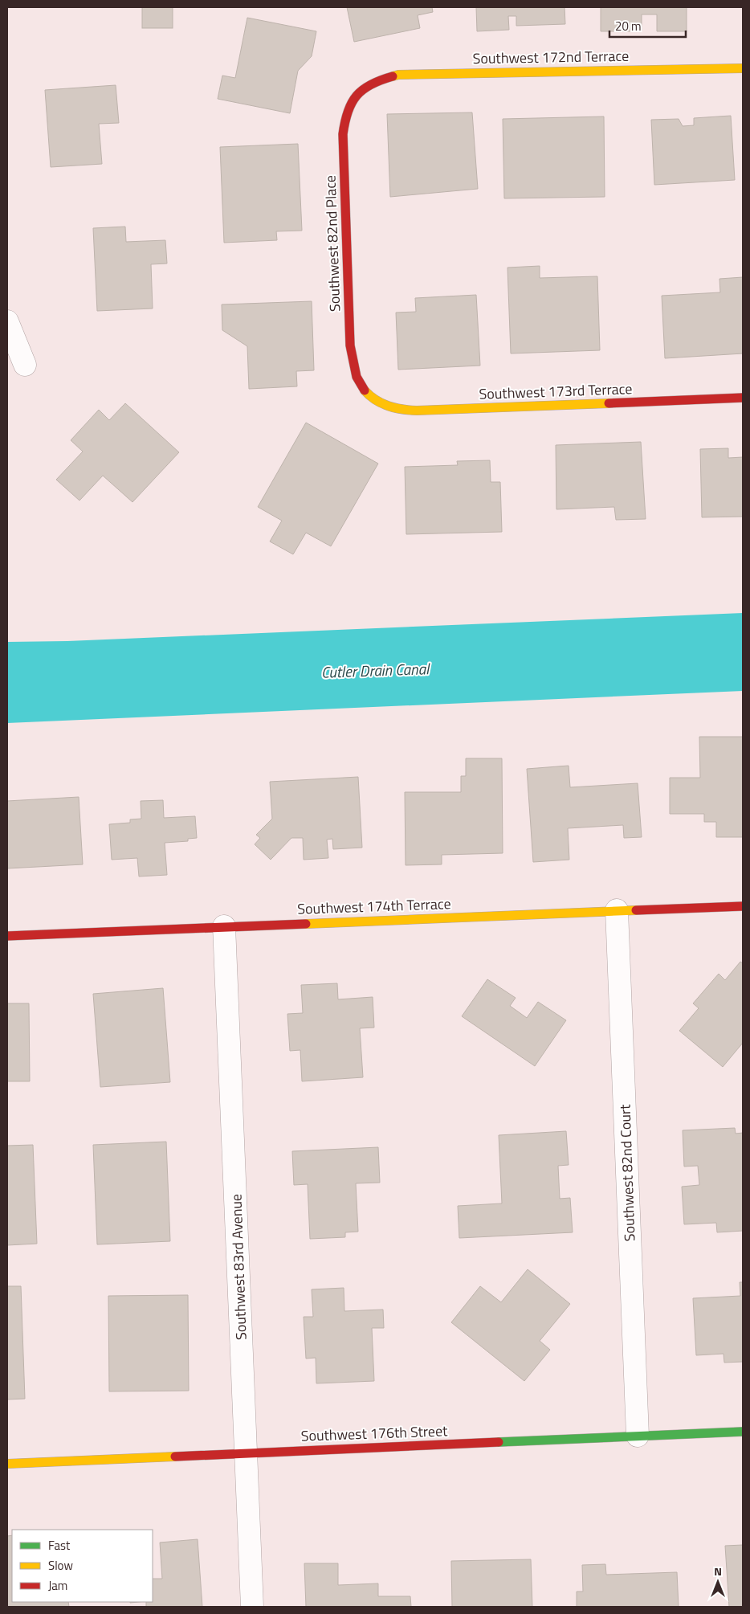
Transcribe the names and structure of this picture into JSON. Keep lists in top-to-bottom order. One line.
{"streets":{"street":["Southwest 172nd Terrace","Southwest 82nd Place","Southwest 173rd Terrace","Southwest 174th Terrace","Southwest 82nd Court","Southwest 83rd Avenue","Southwest 176th Street"]},"crossings":[["Southwest 172nd Terrace","Southwest 82nd Place"],["Southwest 82nd Place","Southwest 173rd Terrace"],["Southwest 174th Terrace","Southwest 82nd Court"],["Southwest 174th Terrace","Southwest 83rd Avenue"],["Southwest 82nd Court","Southwest 176th Street"],["Southwest 83rd Avenue","Southwest 176th Street"]],"water":["Cutler Drain Canal"],"legend":["Fast","Slow","Jam"],"scale_bar":"20 m","north":"top"}
